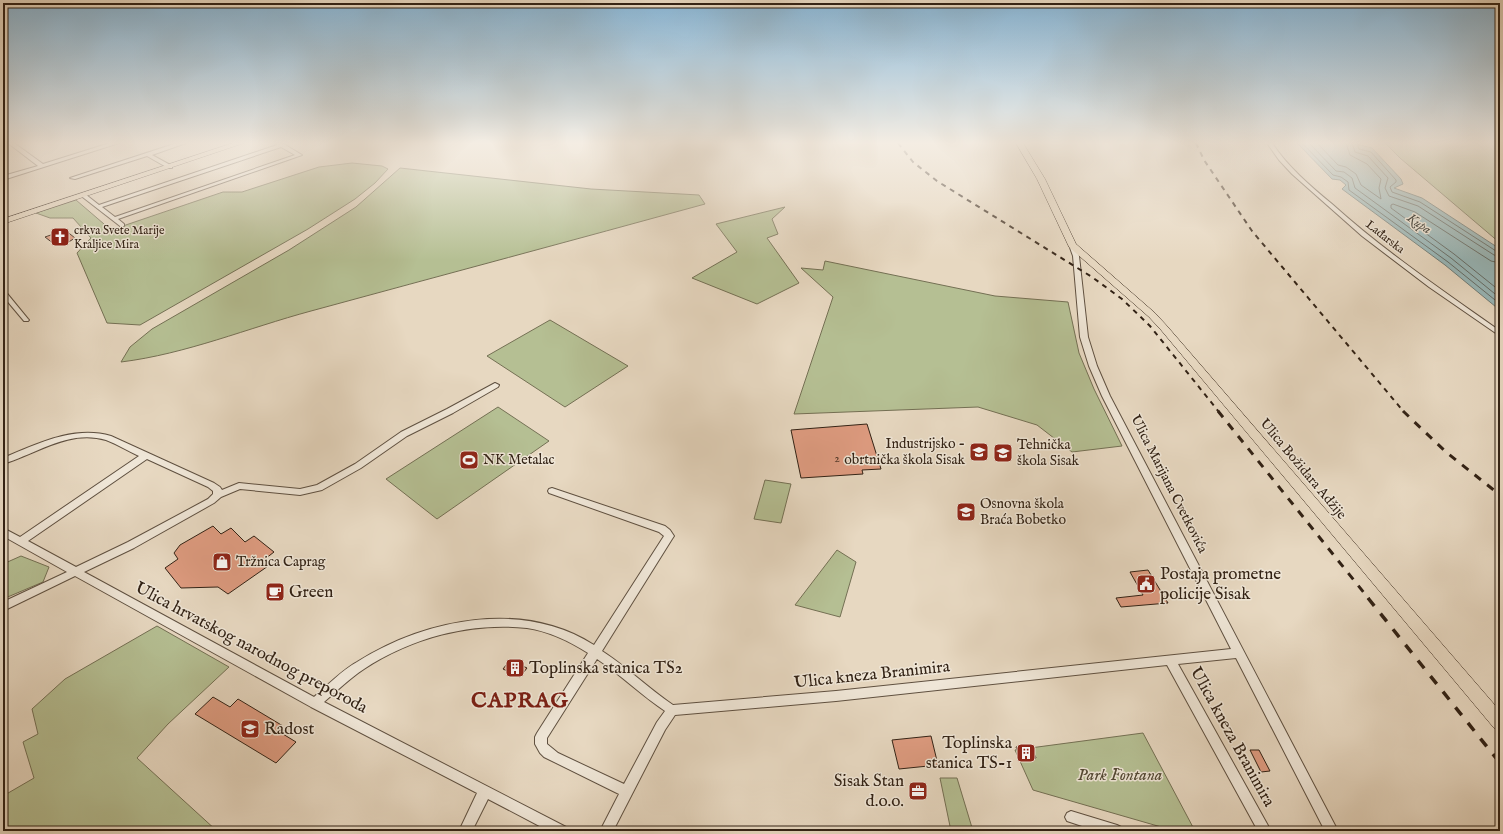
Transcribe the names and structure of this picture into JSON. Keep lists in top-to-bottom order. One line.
{"streets":{"main road":["Ulica Božidara Adžije"],"street":["Lađarska","Ulica Marijana Cvetkovića","Ulica hrvatskog narodnog preporoda","Ulica kneza Branimira"]},"crossings":[["Ulica Božidara Adžije","Ulica Marijana Cvetkovića"],["Ulica Marijana Cvetkovića","Ulica kneza Branimira"]],"districts":["CAPRAG"],"water":["Kupa"],"parks":["Park Fontana"],"places":{"church":["crkva Svete Marije Kraljice Mira"],"school or university":["Industrijsko - obrtnička škola Sisak","Tehnička škola Sisak","Osnovna škola Braća Bobetko","Radost"],"sports":["NK Metalac"],"shop":["Tržnica Caprag"],"public building":["Postaja prometne policije Sisak"],"cafe":["Green"],"building":["Toplinska stanica TS2","Toplinska stanica TS-1"],"office":["Sisak Stan d.o.o."]},"house_numbers":["2"]}
